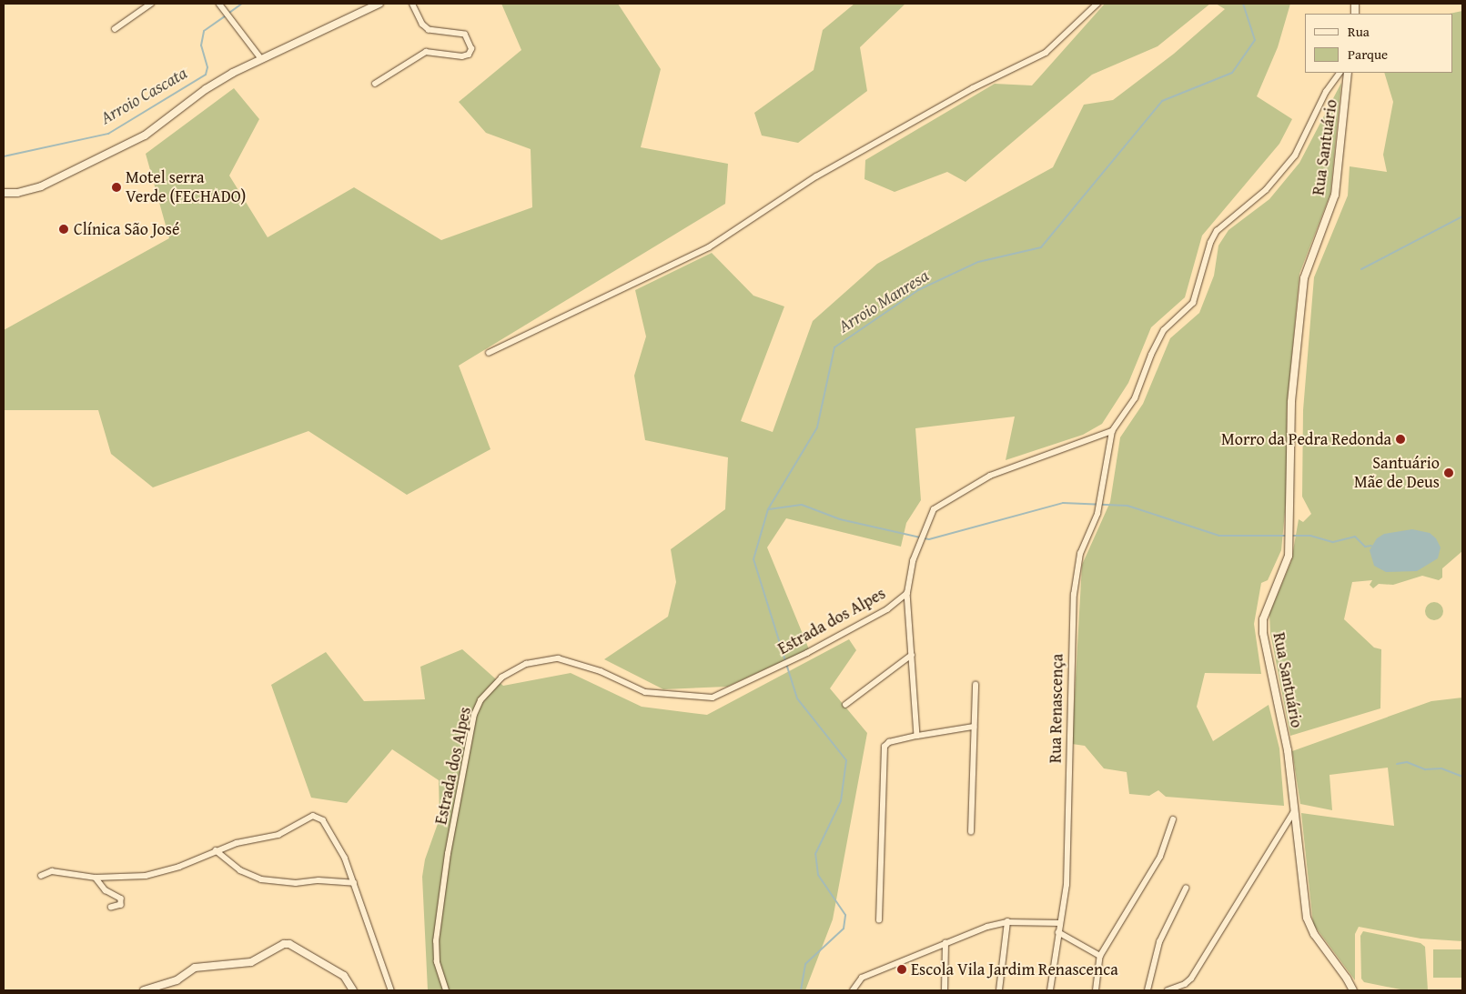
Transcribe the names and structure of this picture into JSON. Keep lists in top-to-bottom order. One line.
{"streets":{"street":["Rua Santuário","Estrada dos Alpes","Rua Renascença"]},"crossings":[["Estrada dos Alpes","Rua Renascença"]],"water":["Arroio Cascata","Arroio Manresa"],"places":["Motel serra Verde (FECHADO)","Clínica São José","Morro da Pedra Redonda","Santuário Mãe de Deus","Escola Vila Jardim Renascenca"],"legend":["Rua","Parque"]}
